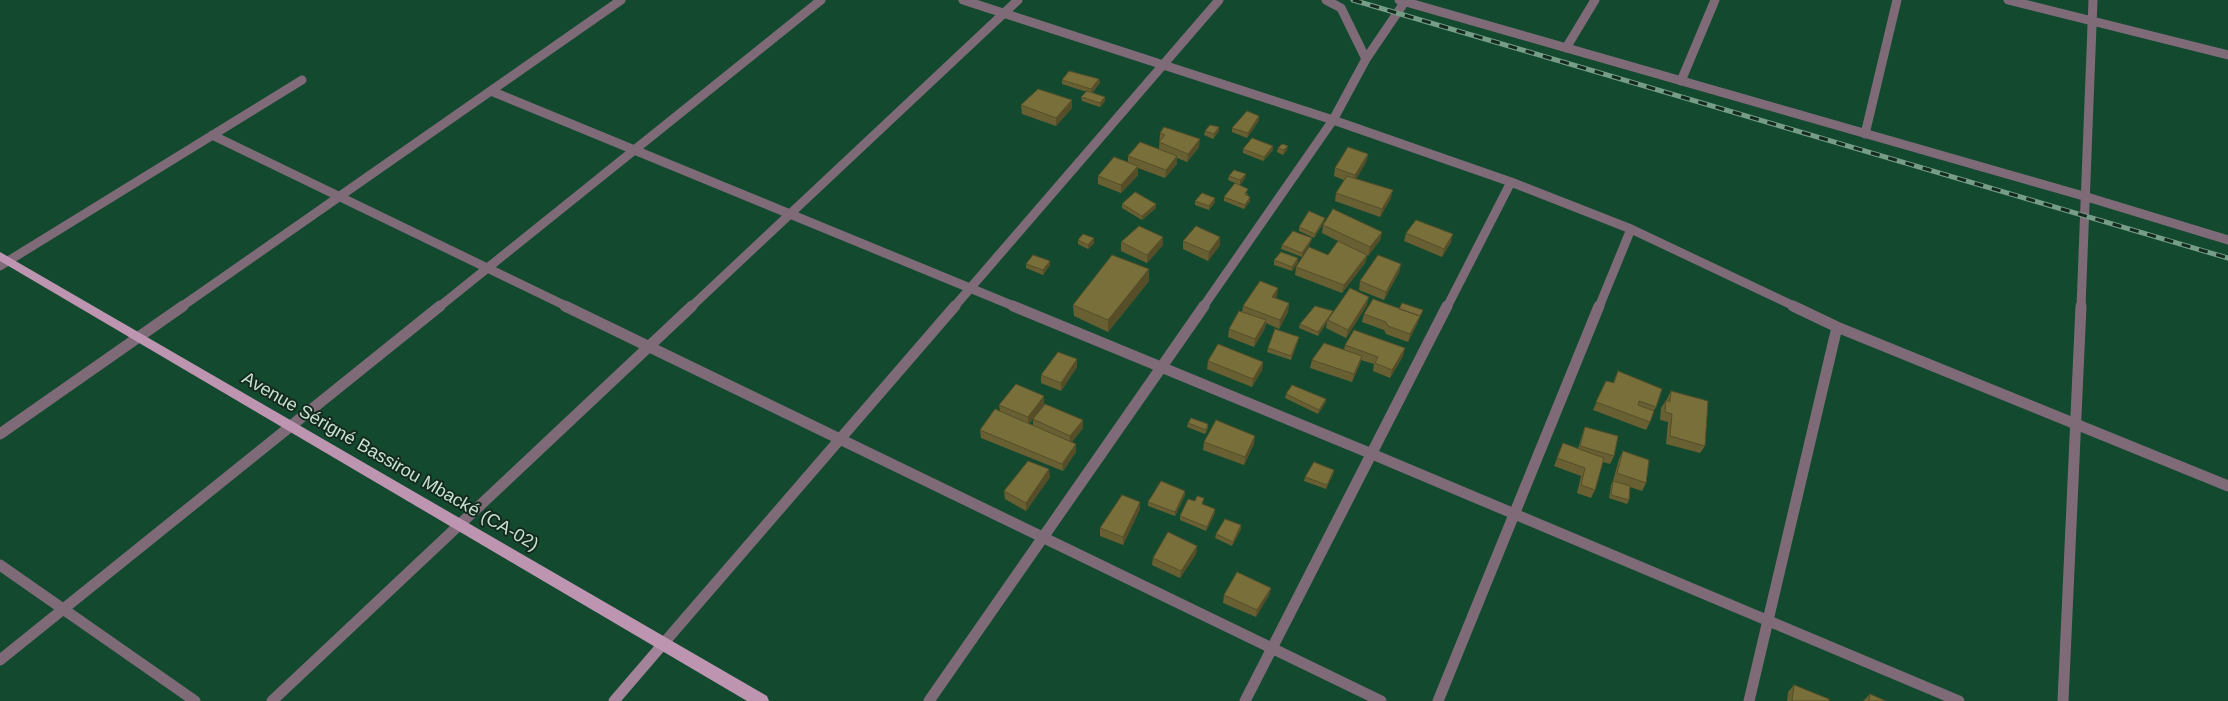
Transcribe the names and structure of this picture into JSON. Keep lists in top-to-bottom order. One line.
{"streets":{"main road":["Avenue Sérigné Bassirou Mbacké (CA-02)"]}}
